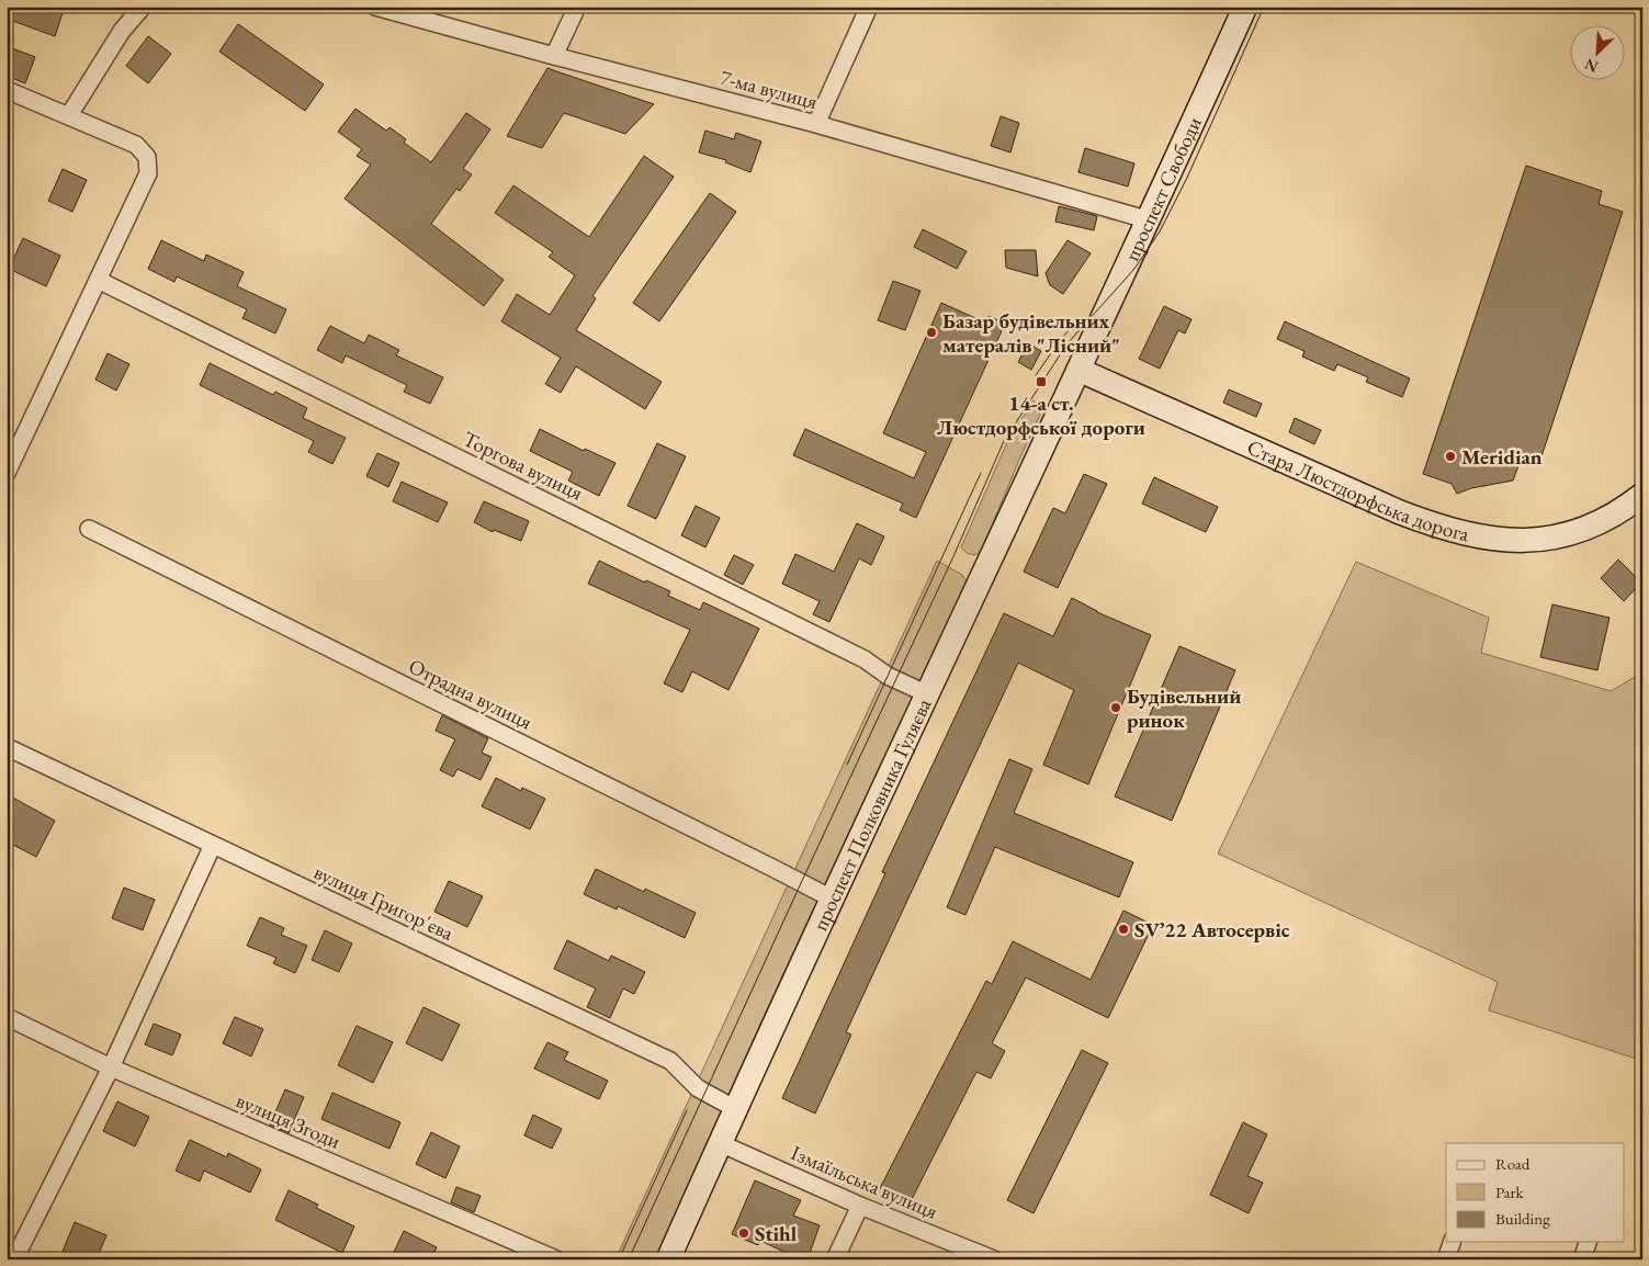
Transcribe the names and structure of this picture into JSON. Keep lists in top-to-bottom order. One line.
{"streets":{"main road":["проспект Свободи","Стара Люстдорфська дорога","проспект Полковника Гуляєва"],"street":["7-ма вулиця","Торгова вулиця","Отрадна вулиця","вулиця Григор'єва","вулиця Згоди","Ізмаїльська вулиця"]},"crossings":[["7-ма вулиця","проспект Свободи"],["проспект Свободи","Стара Люстдорфська дорога"],["проспект Свободи","проспект Полковника Гуляєва"],["Торгова вулиця","проспект Полковника Гуляєва"],["Стара Люстдорфська дорога","проспект Полковника Гуляєва"],["Отрадна вулиця","проспект Полковника Гуляєва"],["проспект Полковника Гуляєва","вулиця Григор'єва"],["проспект Полковника Гуляєва","Ізмаїльська вулиця"]],"places":{"other":["Базар будівельних матералів \"Лісний\"","Meridian","Будівельний ринок","SV’22 Автосервіс","Stihl"],"transit":["14-а ст. Люстдорфської дороги"]},"legend":["Road","Park","Building"],"north":"bottom left"}
